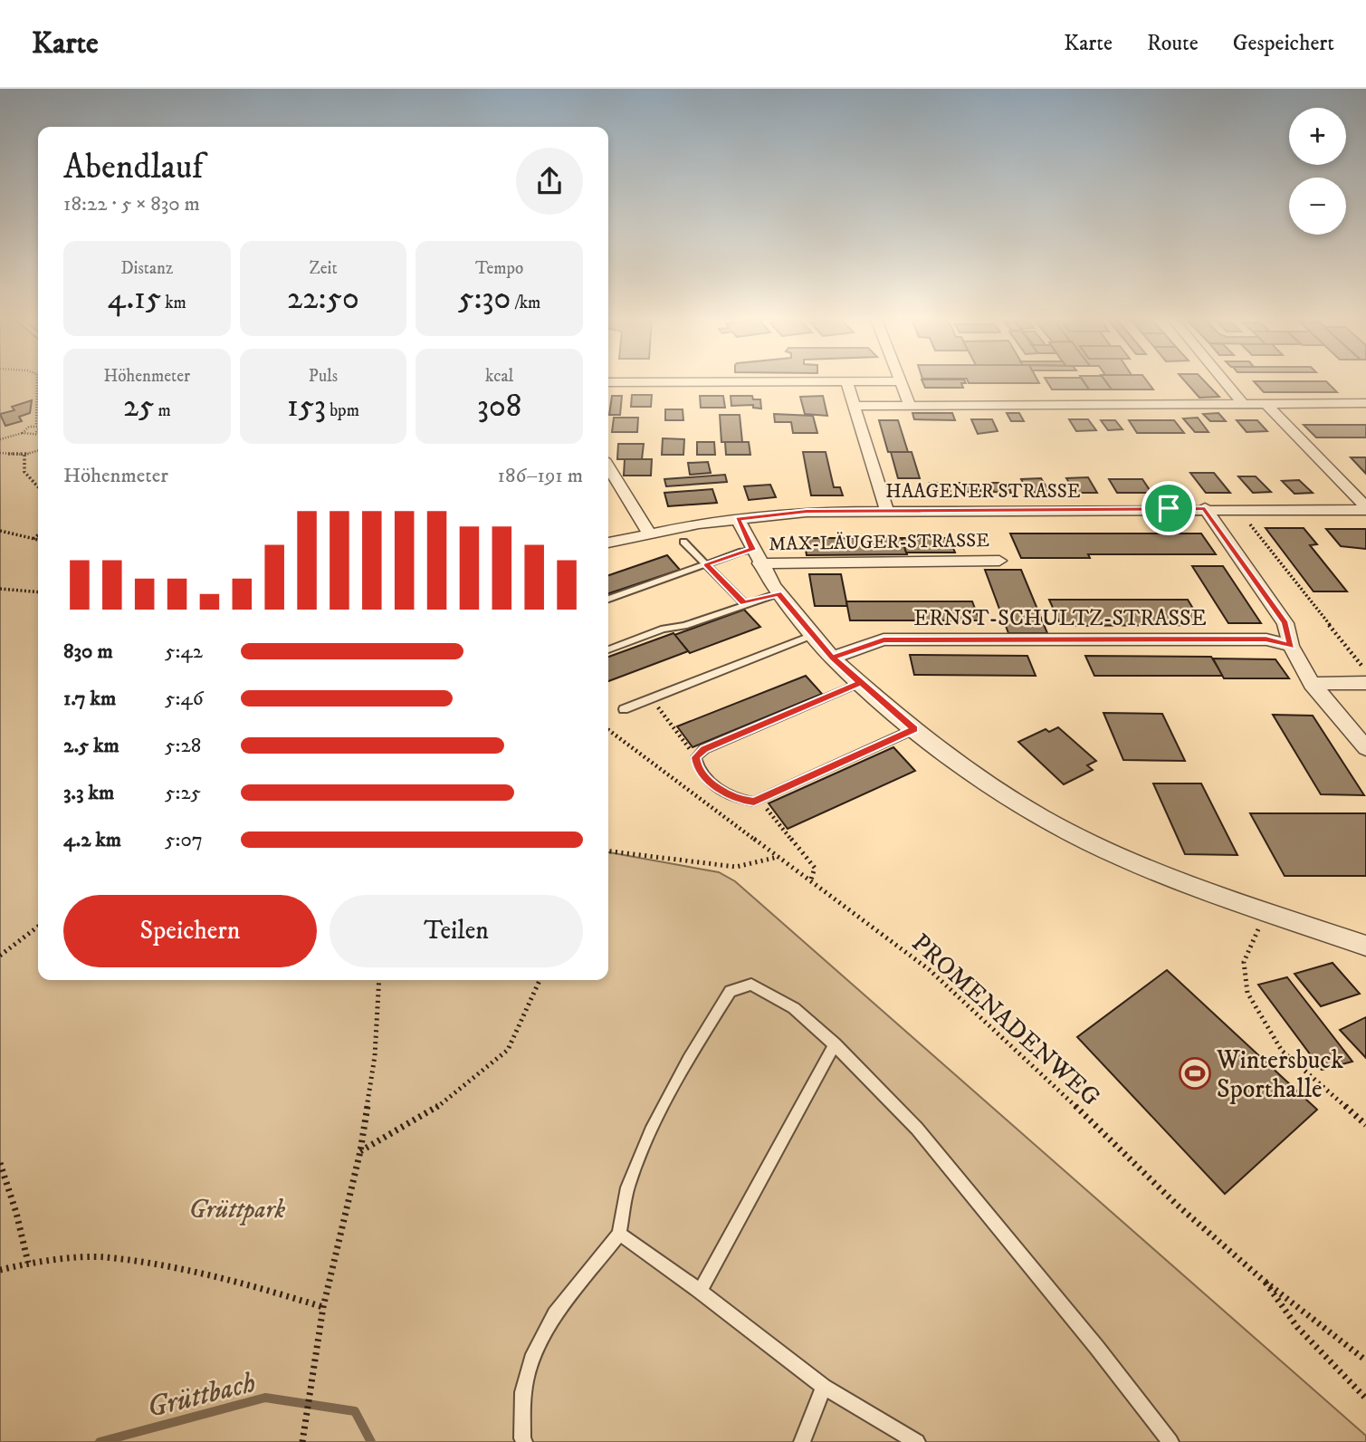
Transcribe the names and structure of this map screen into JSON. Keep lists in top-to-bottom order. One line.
{"streets":{"street":["HAAGENER STRASSE","MAX-LÄUGER-STRASSE","ERNST-SCHULTZ-STRASSE"],"path":["PROMENADENWEG"]},"water":["Grüttbach"],"parks":["Grüttpark"],"places":{"sports":["Wintersbuck Sporthalle"]},"page":{"header":"Karte","nav":["Karte","Route","Gespeichert"],"map_buttons":["+","−"],"heading":["Abendlauf","18:22 · 5 × 830 m"],"stats":[["Distanz","4.15 km"],["Zeit","22:50"],["Tempo","5:30 /km"],["Höhenmeter","25 m"],["Puls","153 bpm"],["kcal","308"]],"chart":["Höhenmeter","186–191 m"],"list":[{"name":"830 m","note":"5:42"},{"name":"1.7 km","note":"5:46"},{"name":"2.5 km","note":"5:28"},{"name":"3.3 km","note":"5:25"},{"name":"4.2 km","note":"5:07"}],"buttons":["Speichern","Teilen"]}}
